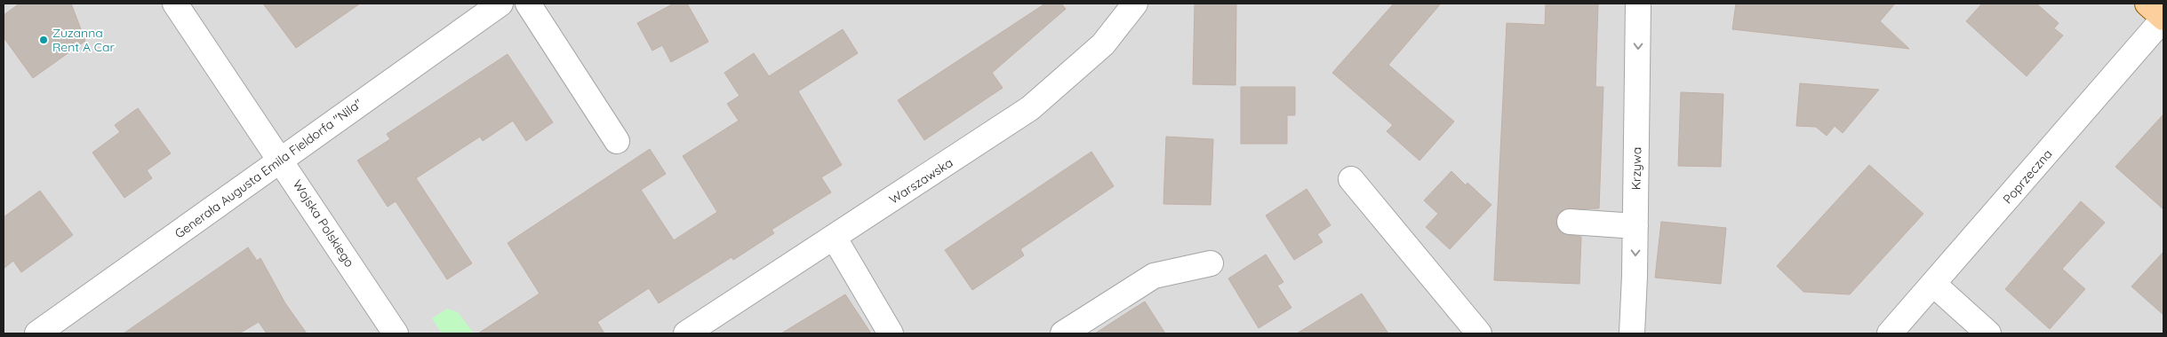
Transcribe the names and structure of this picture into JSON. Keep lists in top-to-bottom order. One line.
{"streets":{"street":["Generała Augusta Emila Fieldorfa \"Nila\"","Krzywa","Poprzeczna","Warszawska","Wojska Polskiego"]},"crossings":[["Generała Augusta Emila Fieldorfa \"Nila\"","Wojska Polskiego"]],"one_way":["Krzywa"],"places":["Zuzanna Rent A Car"]}
